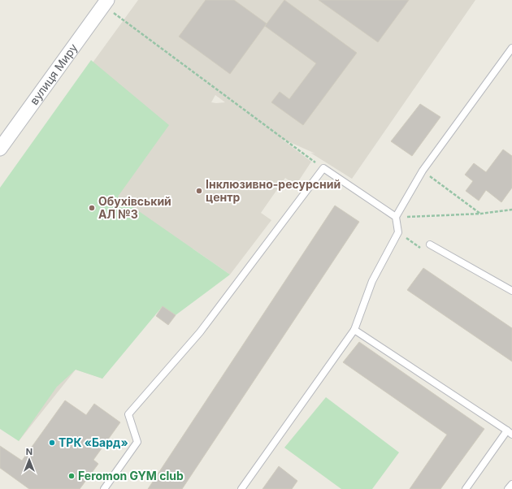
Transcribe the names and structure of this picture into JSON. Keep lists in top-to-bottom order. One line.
{"streets":{"street":["вулиця Миру"]},"places":["Інклюзивно-ресурсний центр","Обухівський АЛ №3","ТРК «Бард»","Feromon GYM club"],"north":"top"}
